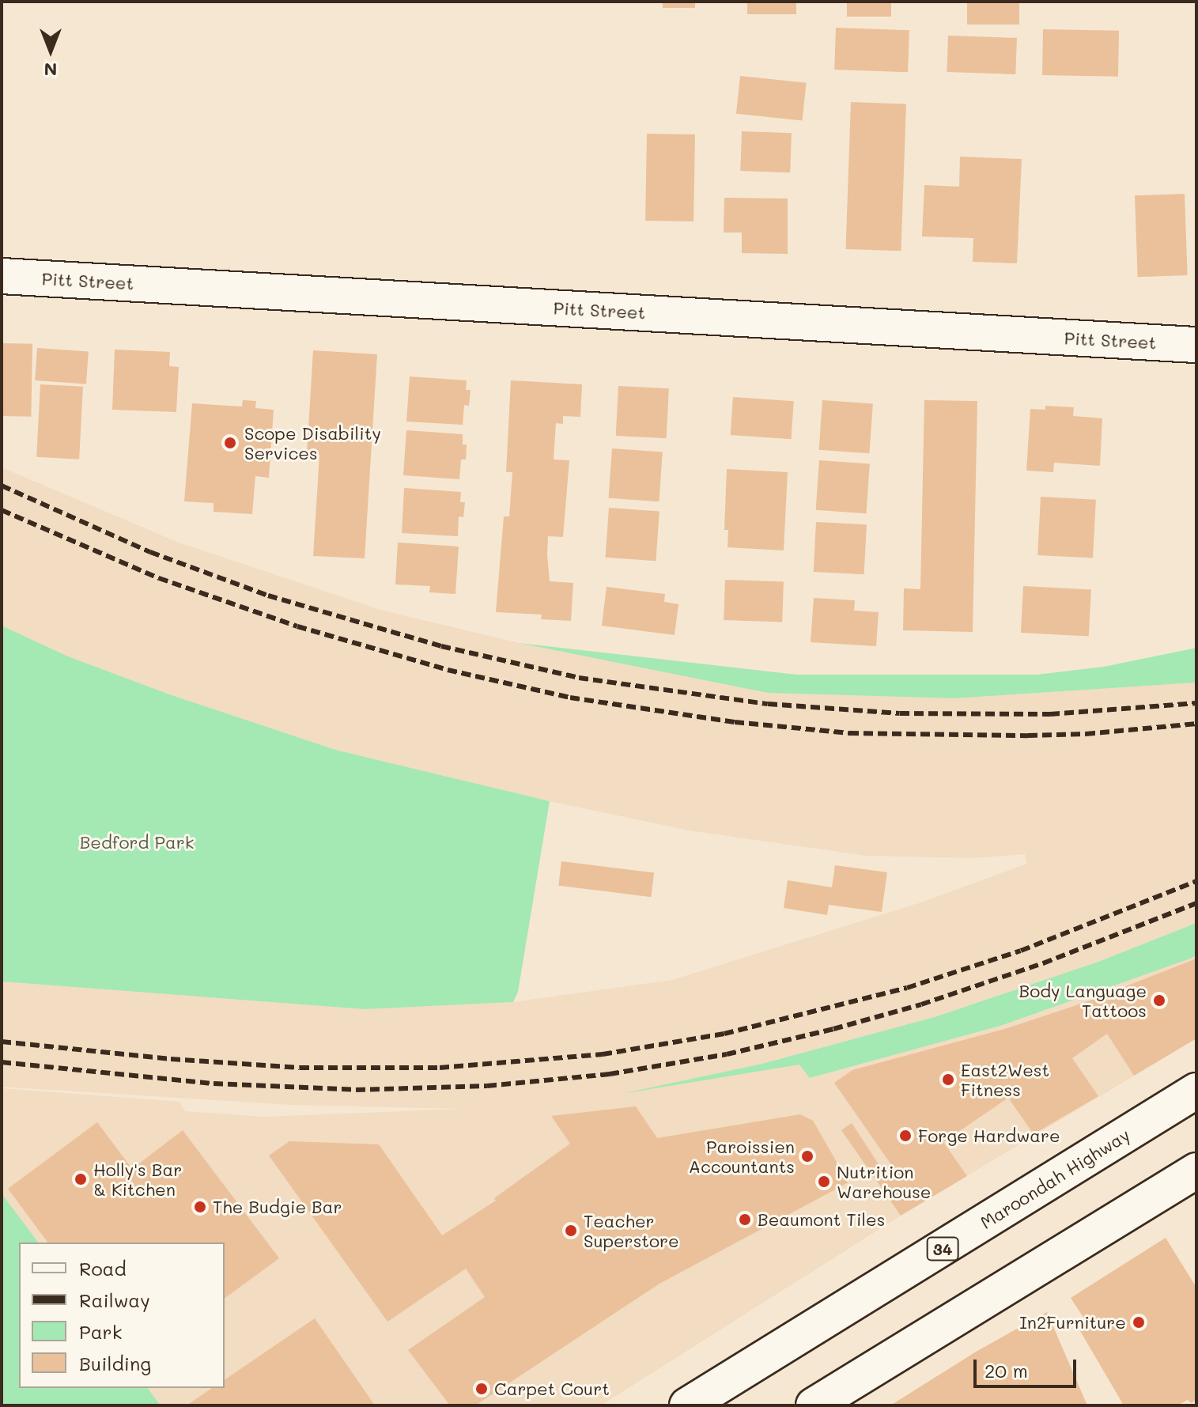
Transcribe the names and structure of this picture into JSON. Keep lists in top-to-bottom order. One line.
{"streets":{"main road":["Pitt Street","Maroondah Highway","34"]},"parks":["Bedford Park"],"places":["Scope Disability Services","Body Language Tattoos","East2West Fitness","Forge Hardware","Paroissien Accountants","Holly's Bar & Kitchen","Nutrition Warehouse","The Budgie Bar","Beaumont Tiles","Teacher Superstore","In2Furniture","Carpet Court"],"legend":["Road","Railway","Park","Building"],"scale_bar":"20 m","north":"bottom"}
